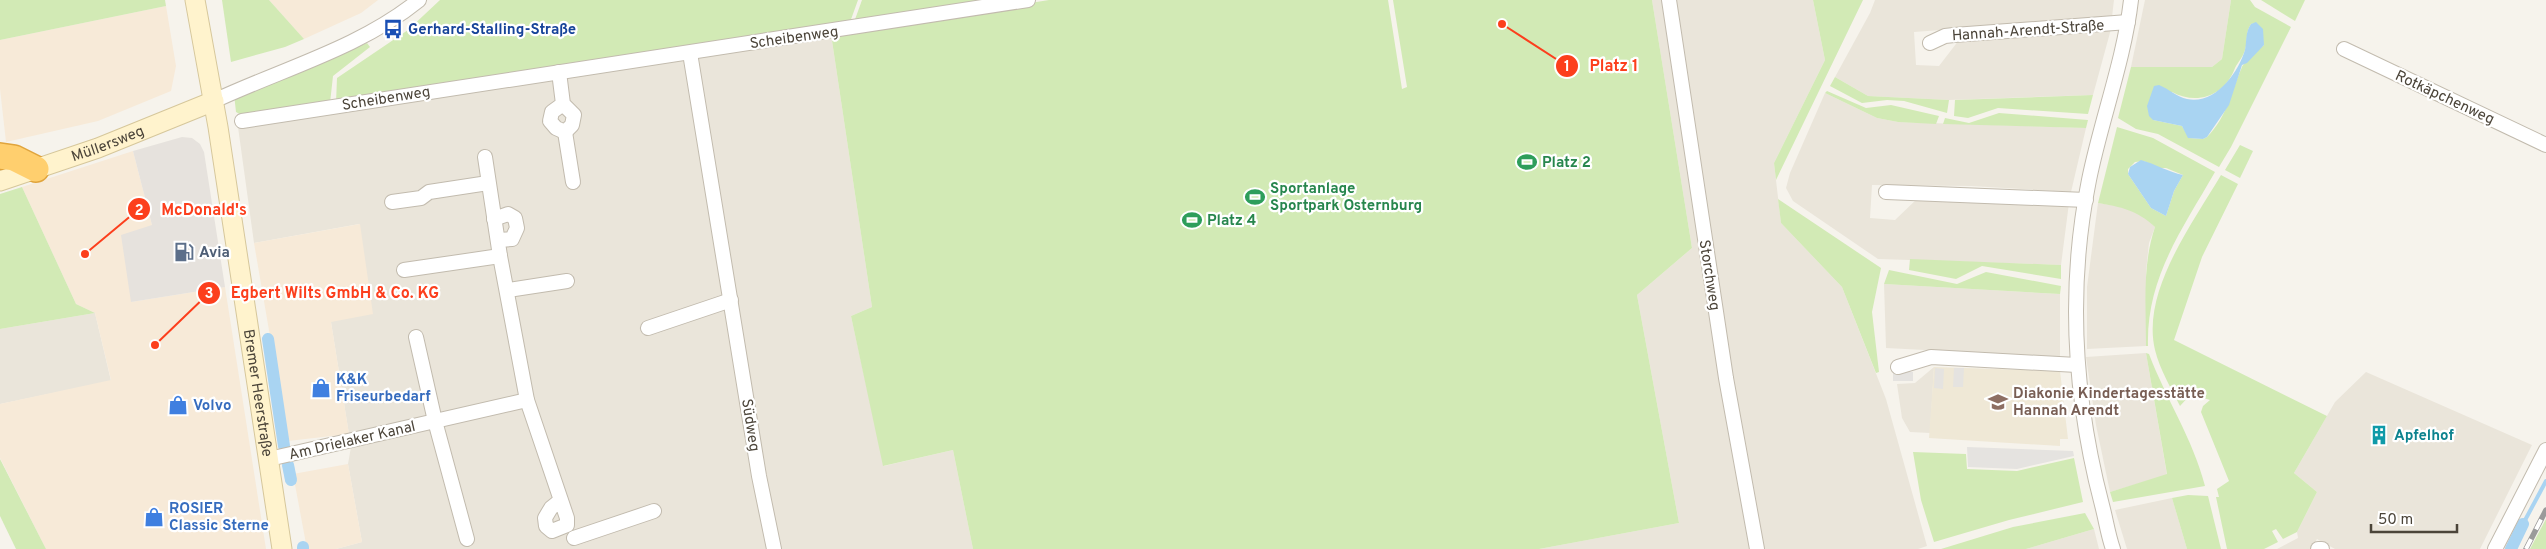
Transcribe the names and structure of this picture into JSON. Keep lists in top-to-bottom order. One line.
{"streets":{"street":["Hannah-Arendt-Straße","Scheibenweg","Rotkäpchenweg","Müllersweg","Storchweg","Bremer Heerstraße","Südweg","Am Drielaker Kanal"]},"crossings":[["Scheibenweg","Südweg"],["Müllersweg","Bremer Heerstraße"],["Bremer Heerstraße","Am Drielaker Kanal"]],"places":{"other":["Platz 1","McDonald's","Egbert Wilts GmbH & Co. KG"],"bus stop":["Gerhard-Stalling-Straße"],"sports":["Platz 2","Sportanlage Sportpark Osternburg","Platz 4"],"fuel station":["Avia"],"shop":["K&K Friseurbedarf","Volvo","ROSIER Classic Sterne"],"school or university":["Diakonie Kindertagesstätte Hannah Arendt"],"building":["Apfelhof"]},"scale_bar":"50 m"}
